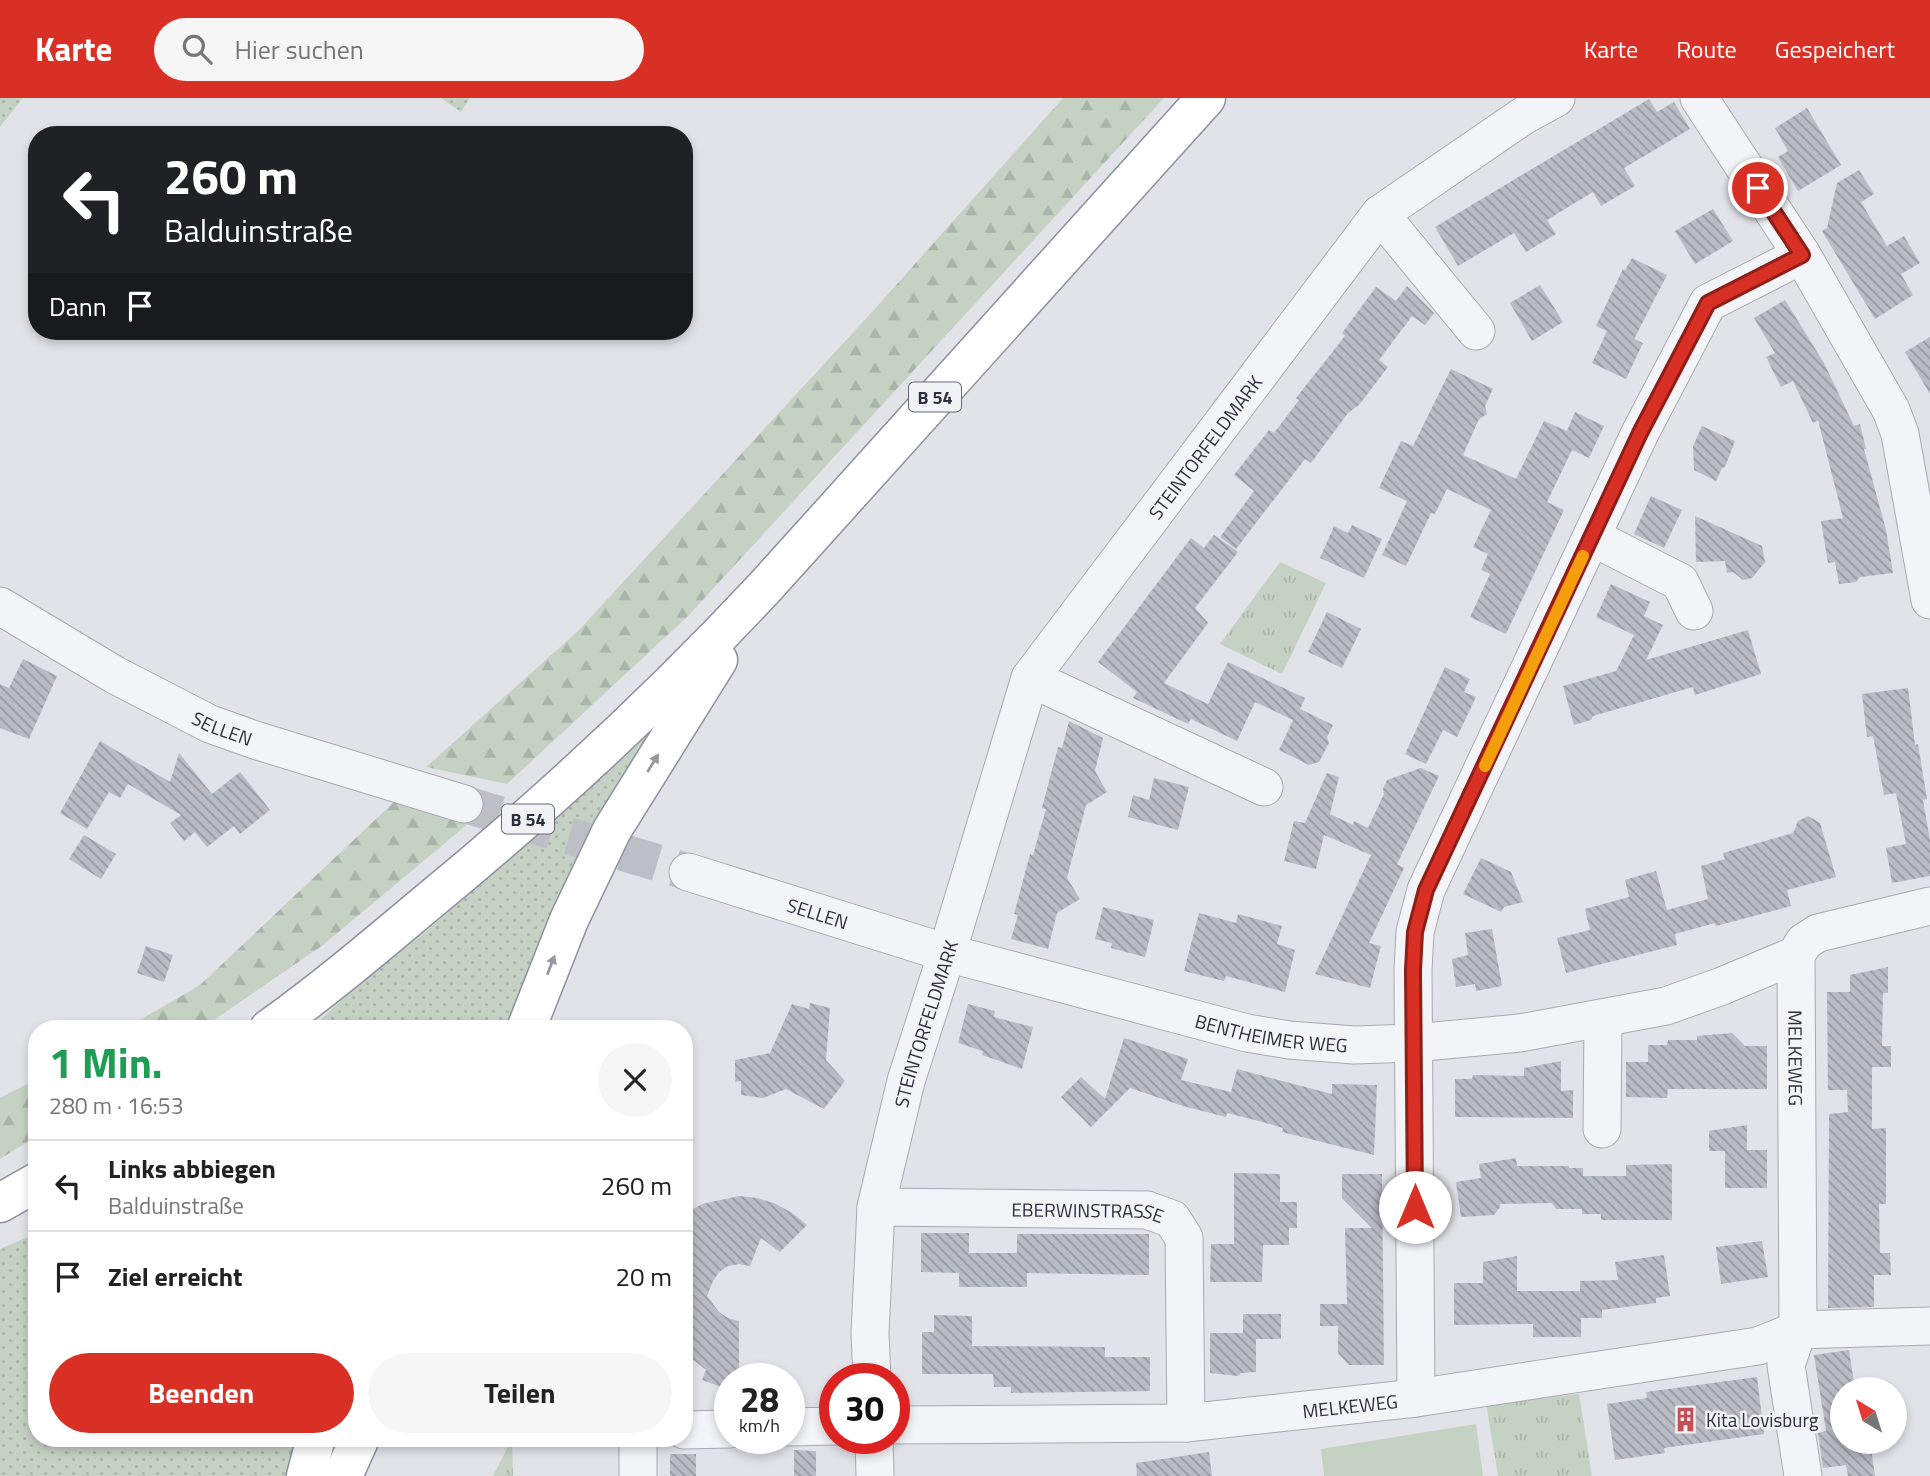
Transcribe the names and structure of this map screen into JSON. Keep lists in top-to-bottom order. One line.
{"streets":{"highway":["B 54"],"street":["STEINTORFELDMARK","SELLEN","BENTHEIMER WEG","MELKEWEG","EBERWINSTRASSE"]},"crossings":[["STEINTORFELDMARK","SELLEN"],["STEINTORFELDMARK","BENTHEIMER WEG"],["STEINTORFELDMARK","EBERWINSTRASSE"],["SELLEN","BENTHEIMER WEG"],["BENTHEIMER WEG","MELKEWEG"],["MELKEWEG","EBERWINSTRASSE"]],"places":{"building":["Kita Lovisburg"]},"north":"top left","page":{"header":"Karte","search":"Hier suchen","nav":["Karte","Route","Gespeichert"],"turn":["260 m","Balduinstraße"],"then":"Dann","heading":["1 Min.","280 m · 16:53"],"list":[{"name":"Links abbiegen","note":"Balduinstraße","value":"260 m"},{"name":"Ziel erreicht","value":"20 m"}],"buttons":["Beenden","Teilen"],"speed":"28 km/h","limit":"30"}}
